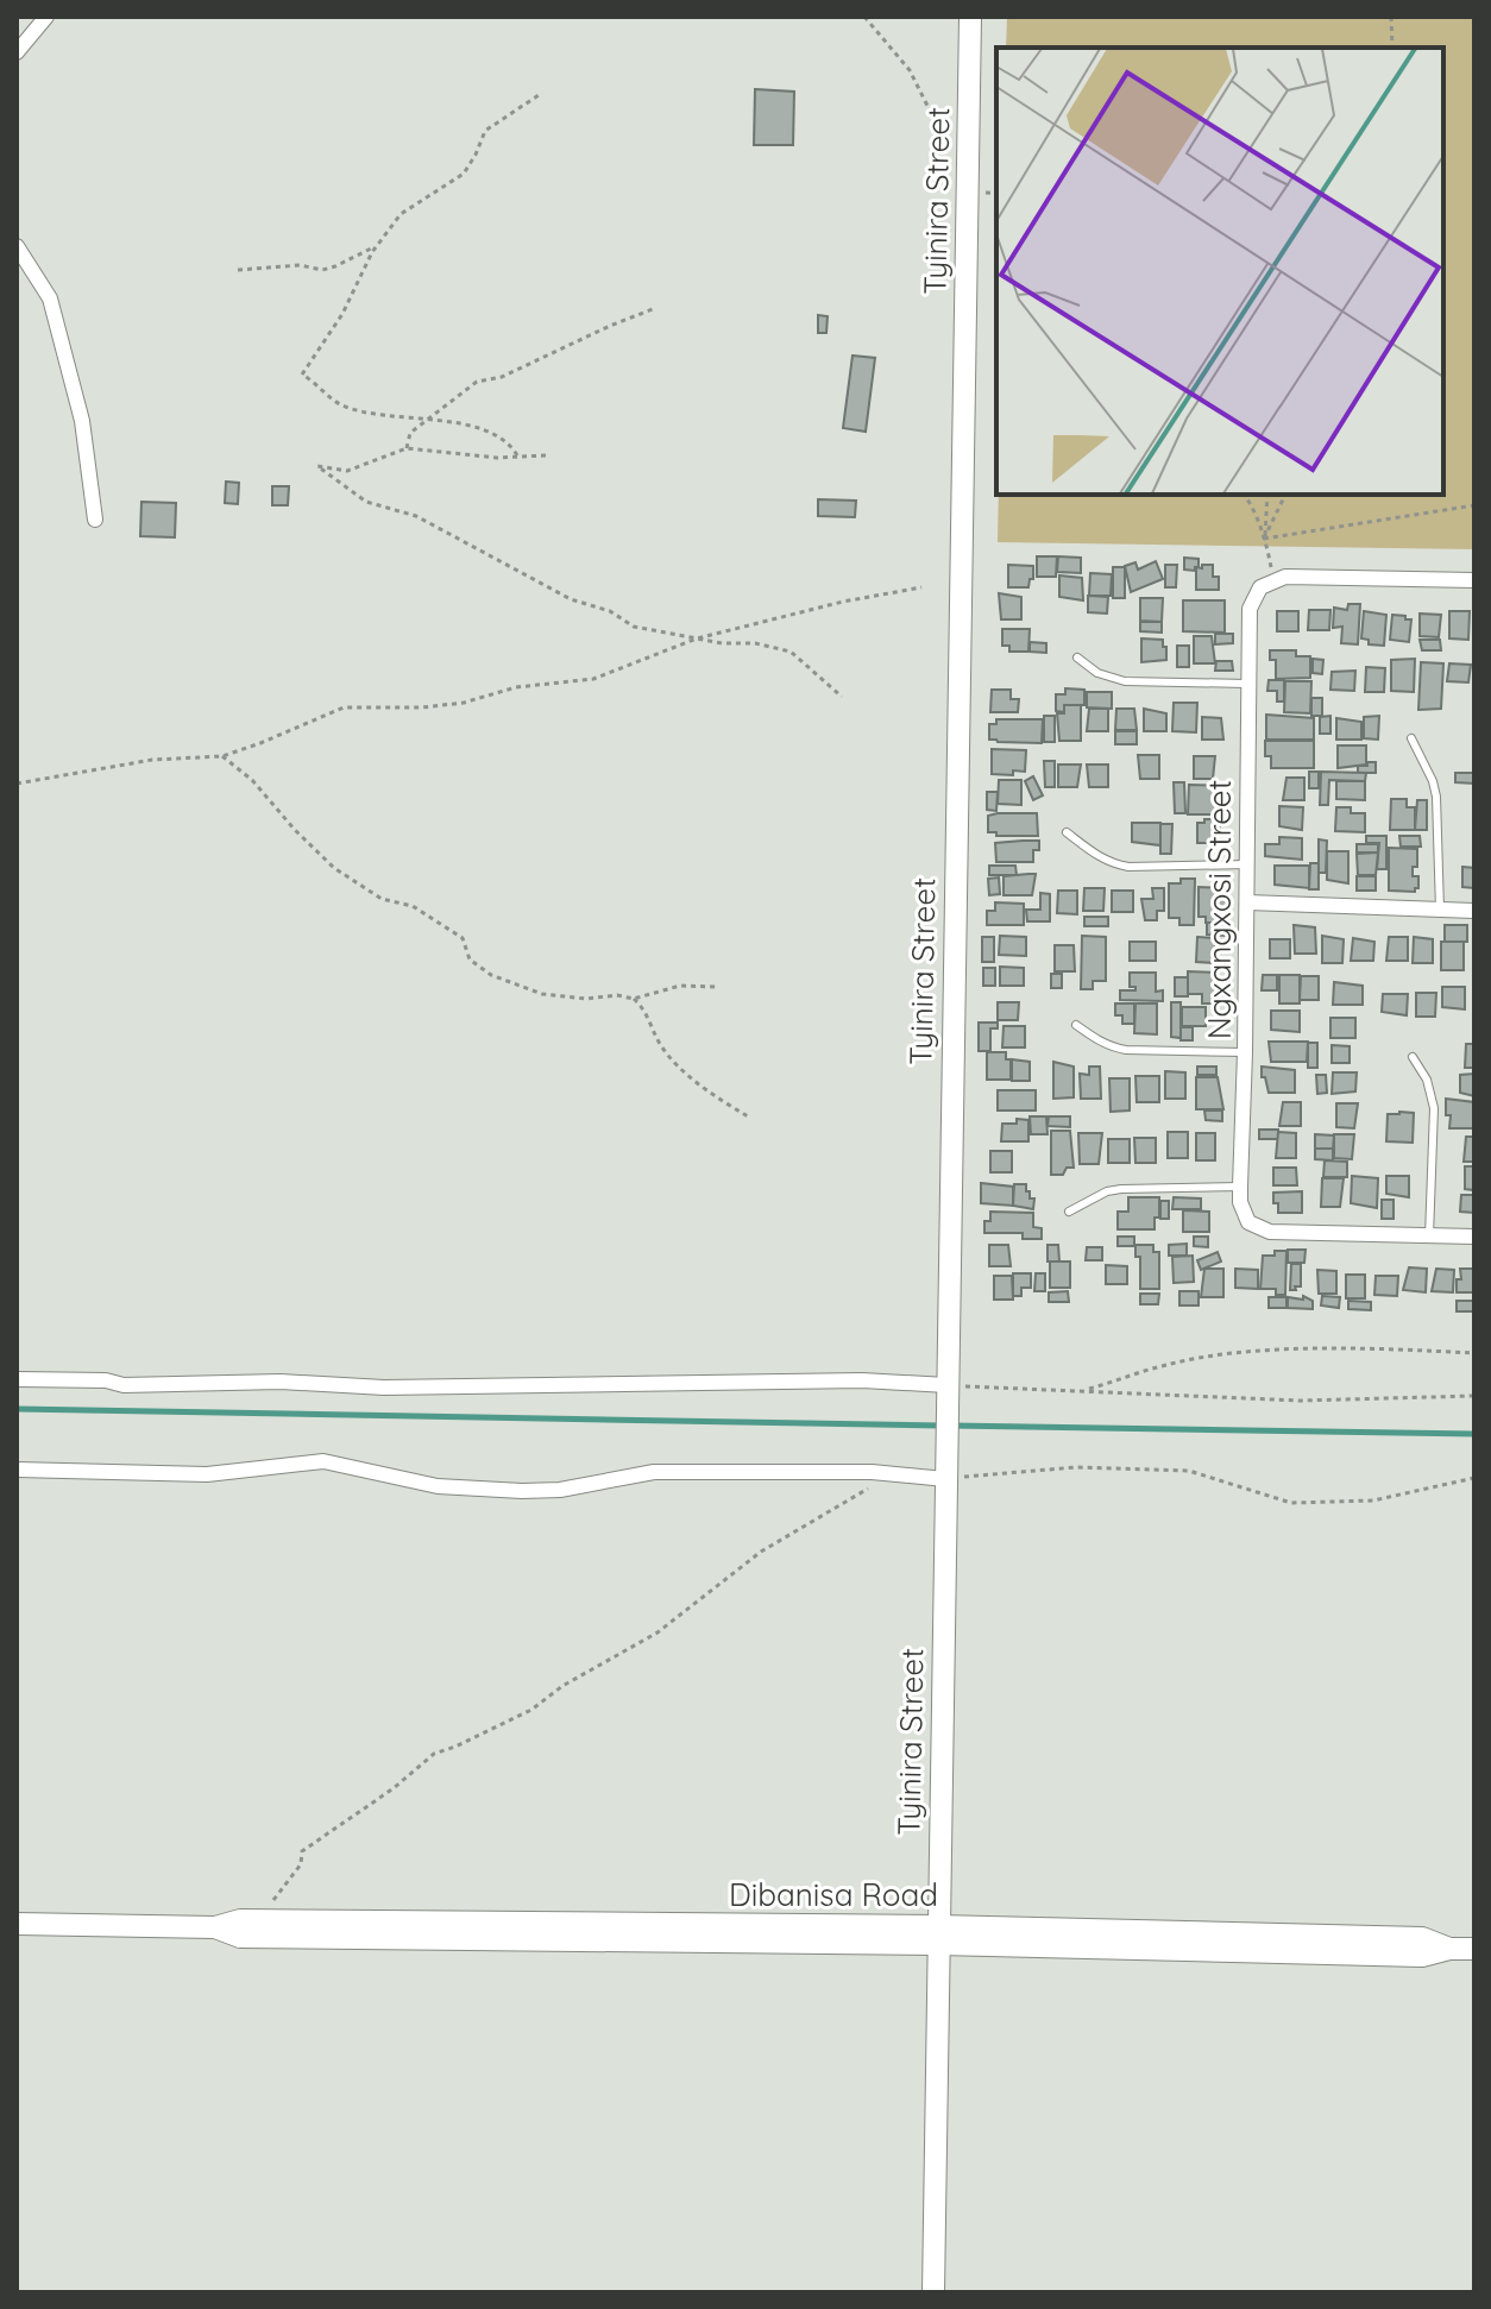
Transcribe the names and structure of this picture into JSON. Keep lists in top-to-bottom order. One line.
{"streets":{"street":["Tyinira Street","Ngxangxosi Street","Dibanisa Road"]},"crossings":[["Tyinira Street","Dibanisa Road"]]}
